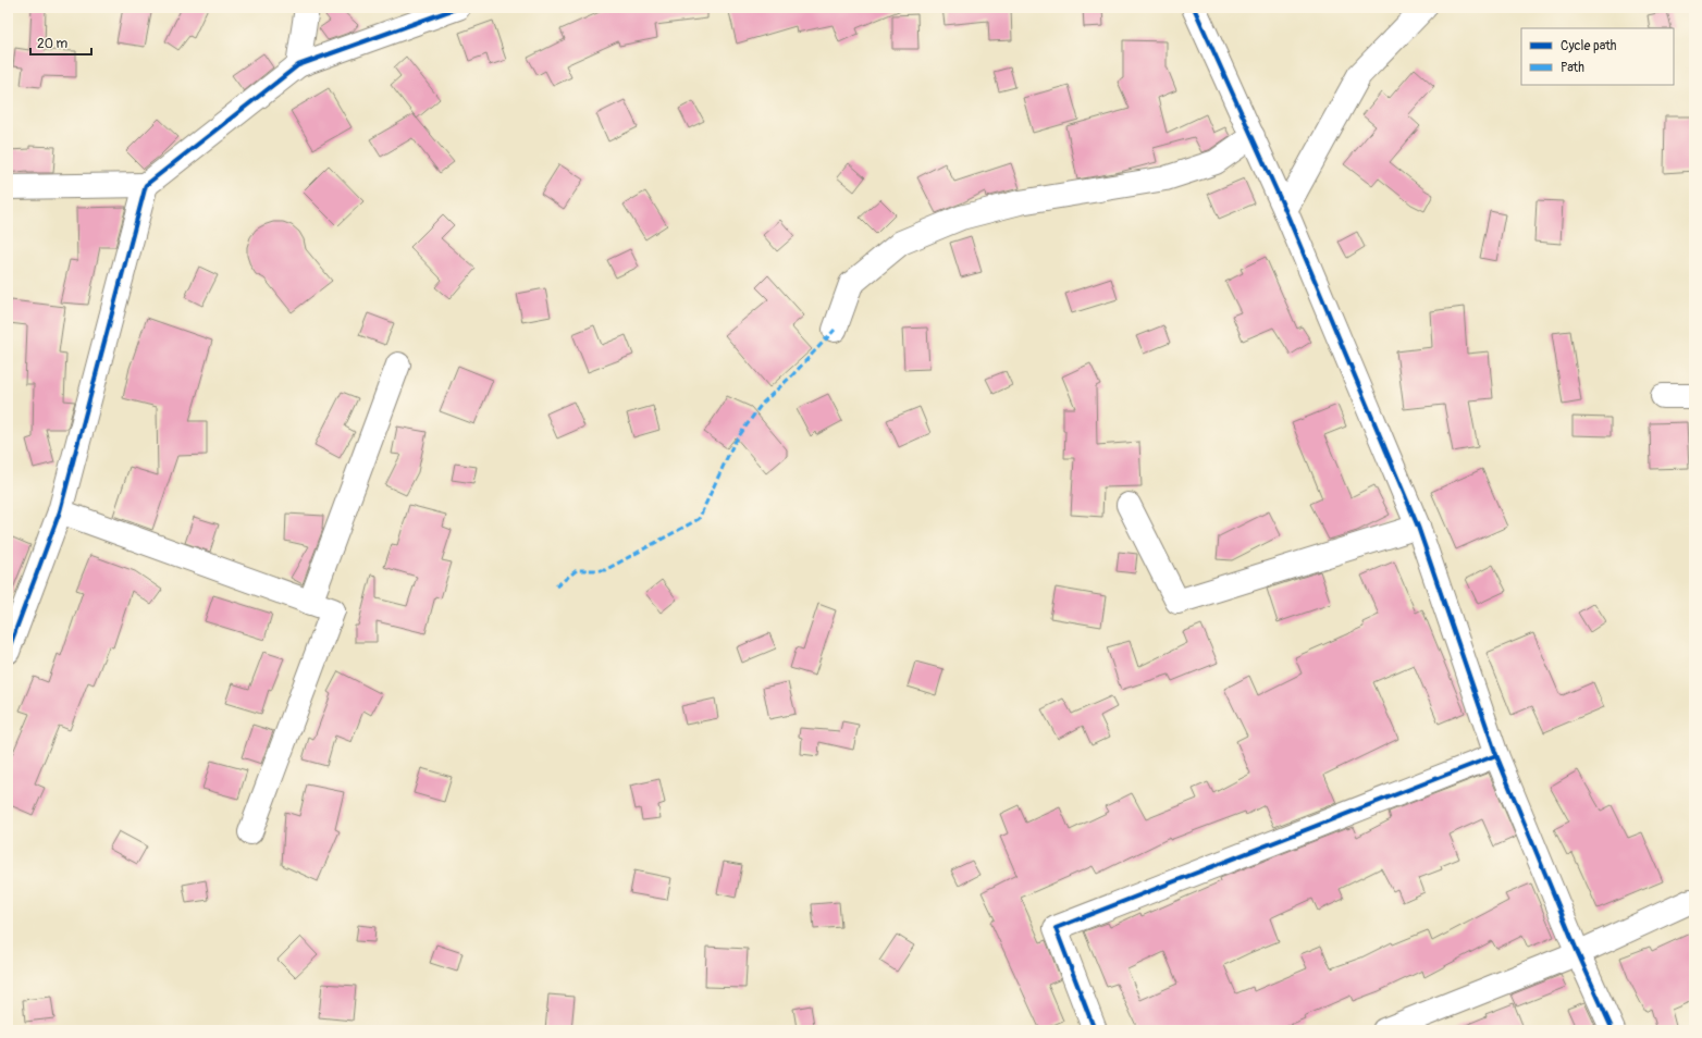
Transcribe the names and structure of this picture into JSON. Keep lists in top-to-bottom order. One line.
{"legend":["Cycle path","Path"],"scale_bar":"20 m"}
